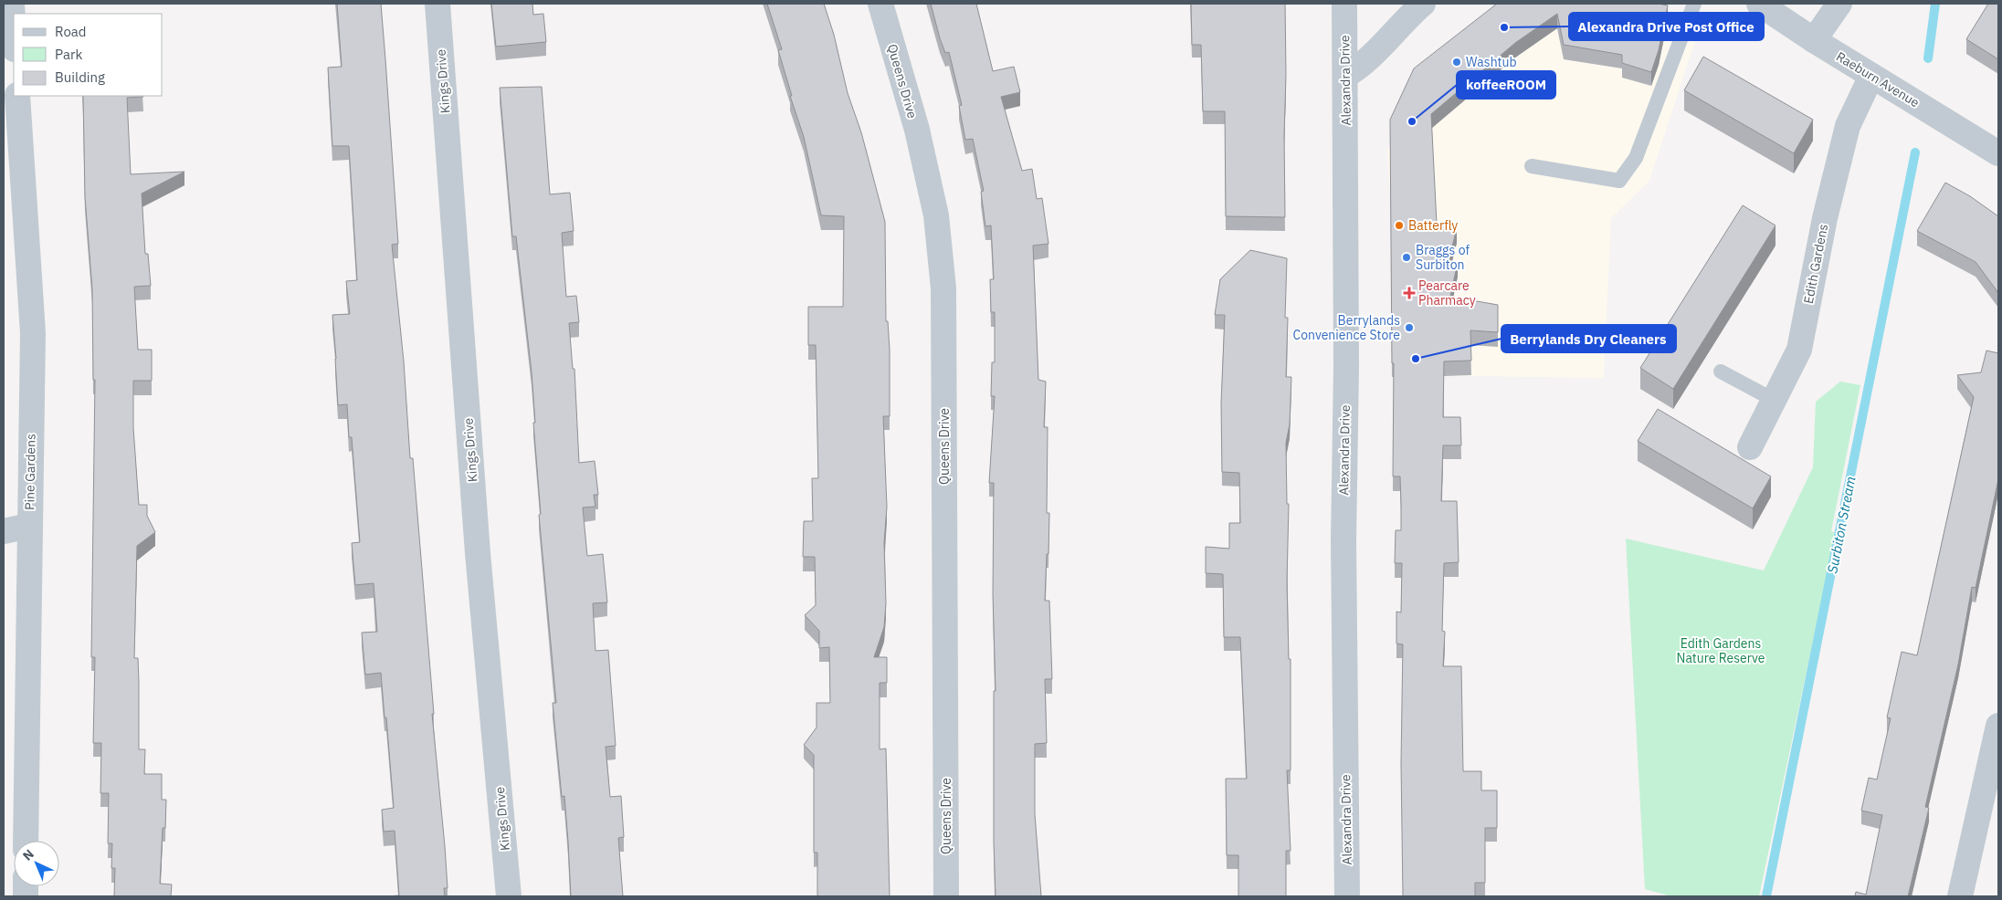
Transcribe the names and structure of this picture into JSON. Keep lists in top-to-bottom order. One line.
{"streets":{"street":["Raeburn Avenue","Alexandra Drive","Kings Drive","Queens Drive","Edith Gardens","Pine Gardens"]},"crossings":[["Raeburn Avenue","Edith Gardens"]],"water":["Surbiton Stream"],"parks":["Edith Gardens Nature Reserve"],"places":{"other":["Alexandra Drive Post Office","Washtub","koffeeROOM","Batterfly","Braggs of Surbiton","Berrylands Convenience Store","Berrylands Dry Cleaners"],"health":["Pearcare Pharmacy"]},"legend":["Road","Park","Building"],"north":"top left"}
